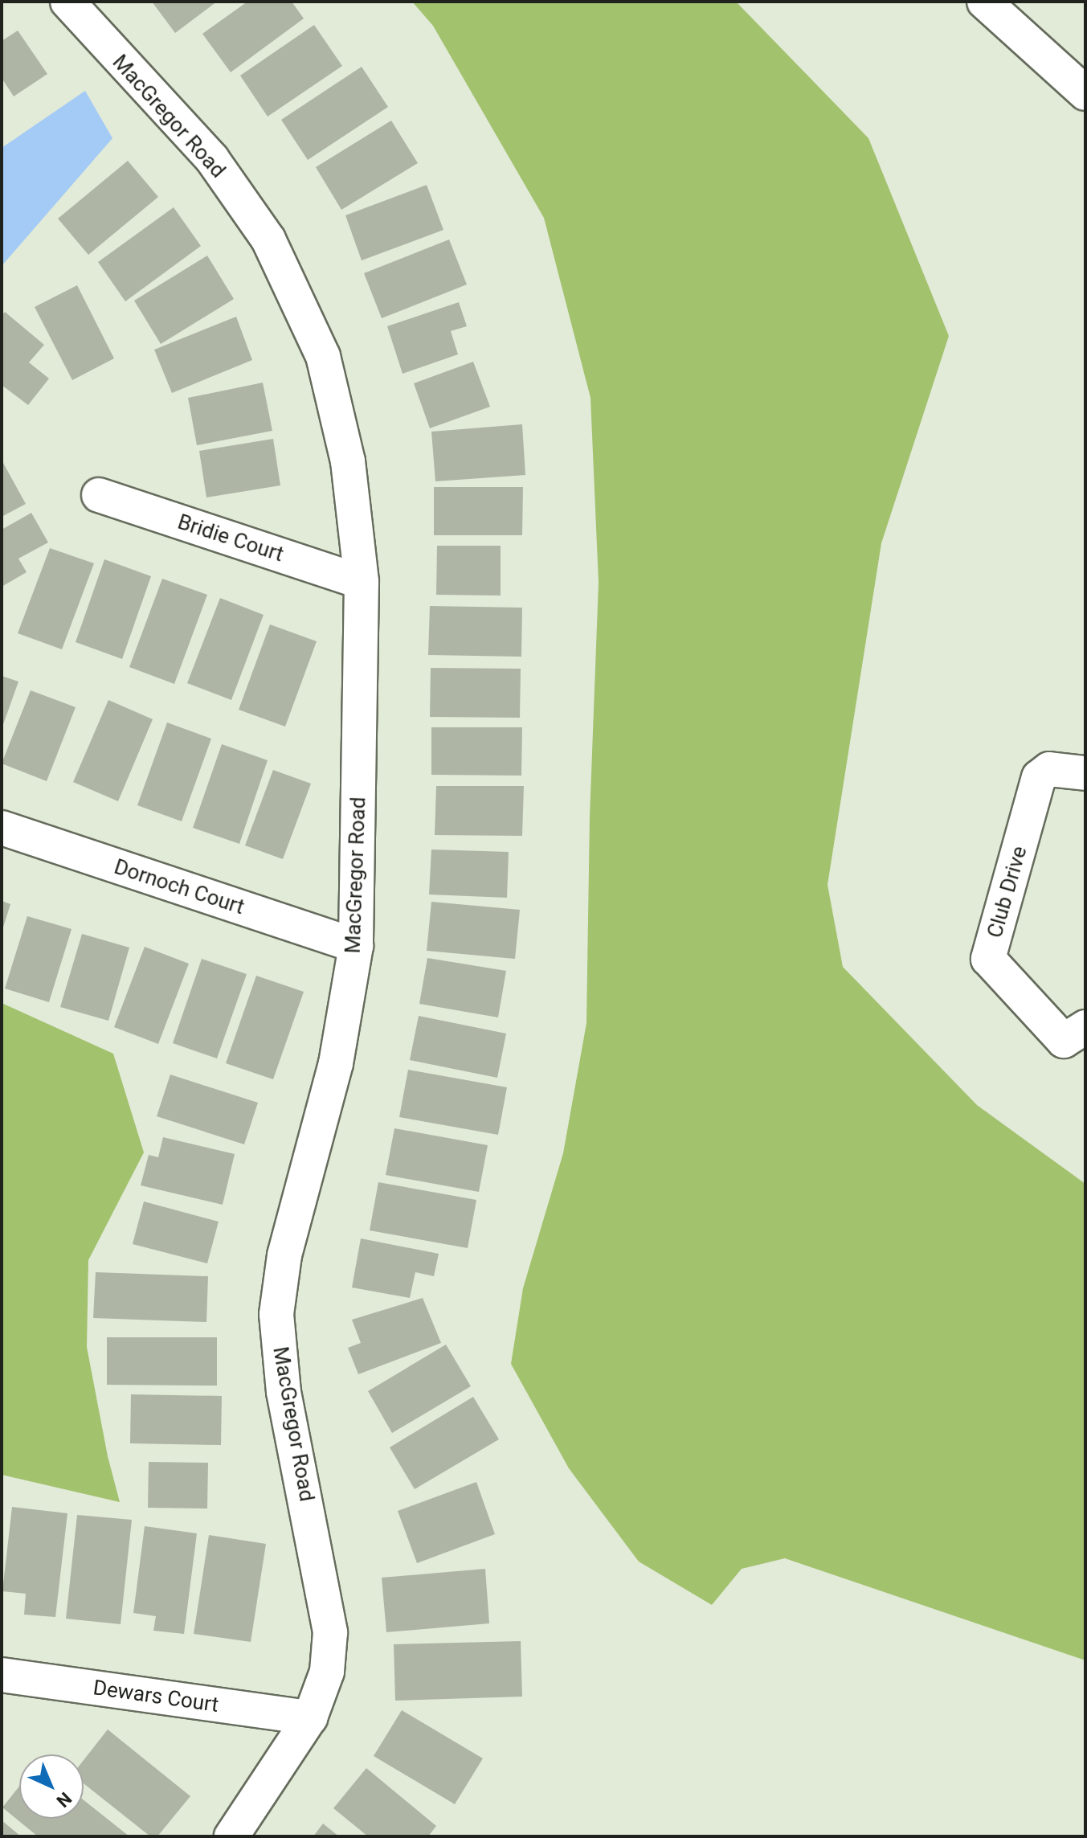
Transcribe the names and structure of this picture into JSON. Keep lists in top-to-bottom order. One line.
{"streets":{"street":["MacGregor Road","Bridie Court","Dornoch Court","Club Drive","Dewars Court"]},"crossings":[["MacGregor Road","Bridie Court"],["MacGregor Road","Dornoch Court"],["MacGregor Road","Dewars Court"]],"north":"bottom right"}
